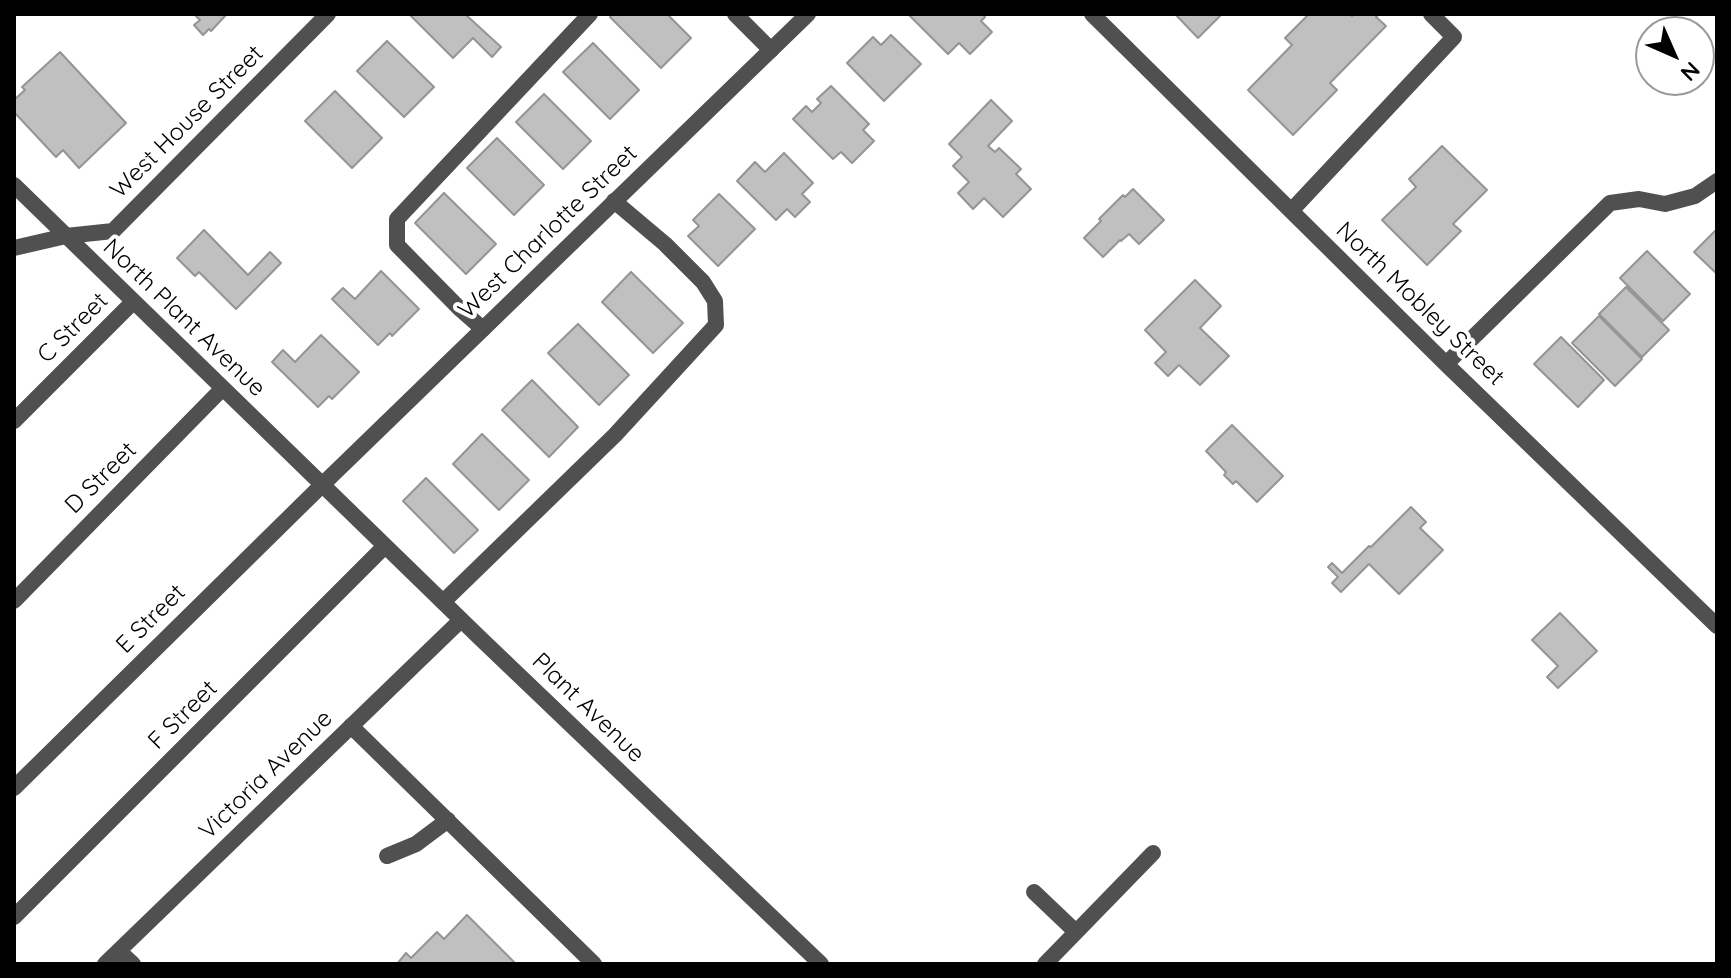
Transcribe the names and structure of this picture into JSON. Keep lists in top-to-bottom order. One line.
{"streets":{"street":["West House Street","West Charlotte Street","North Mobley Street","North Plant Avenue","C Street","D Street","E Street","Plant Avenue","F Street","Victoria Avenue"]},"crossings":[["West House Street","North Plant Avenue"],["West Charlotte Street","North Plant Avenue"],["West Charlotte Street","E Street"],["West Charlotte Street","Plant Avenue"],["North Plant Avenue","C Street"],["North Plant Avenue","D Street"],["North Plant Avenue","E Street"],["North Plant Avenue","Plant Avenue"],["E Street","Plant Avenue"],["Plant Avenue","F Street"],["Plant Avenue","Victoria Avenue"]],"north":"bottom right"}
